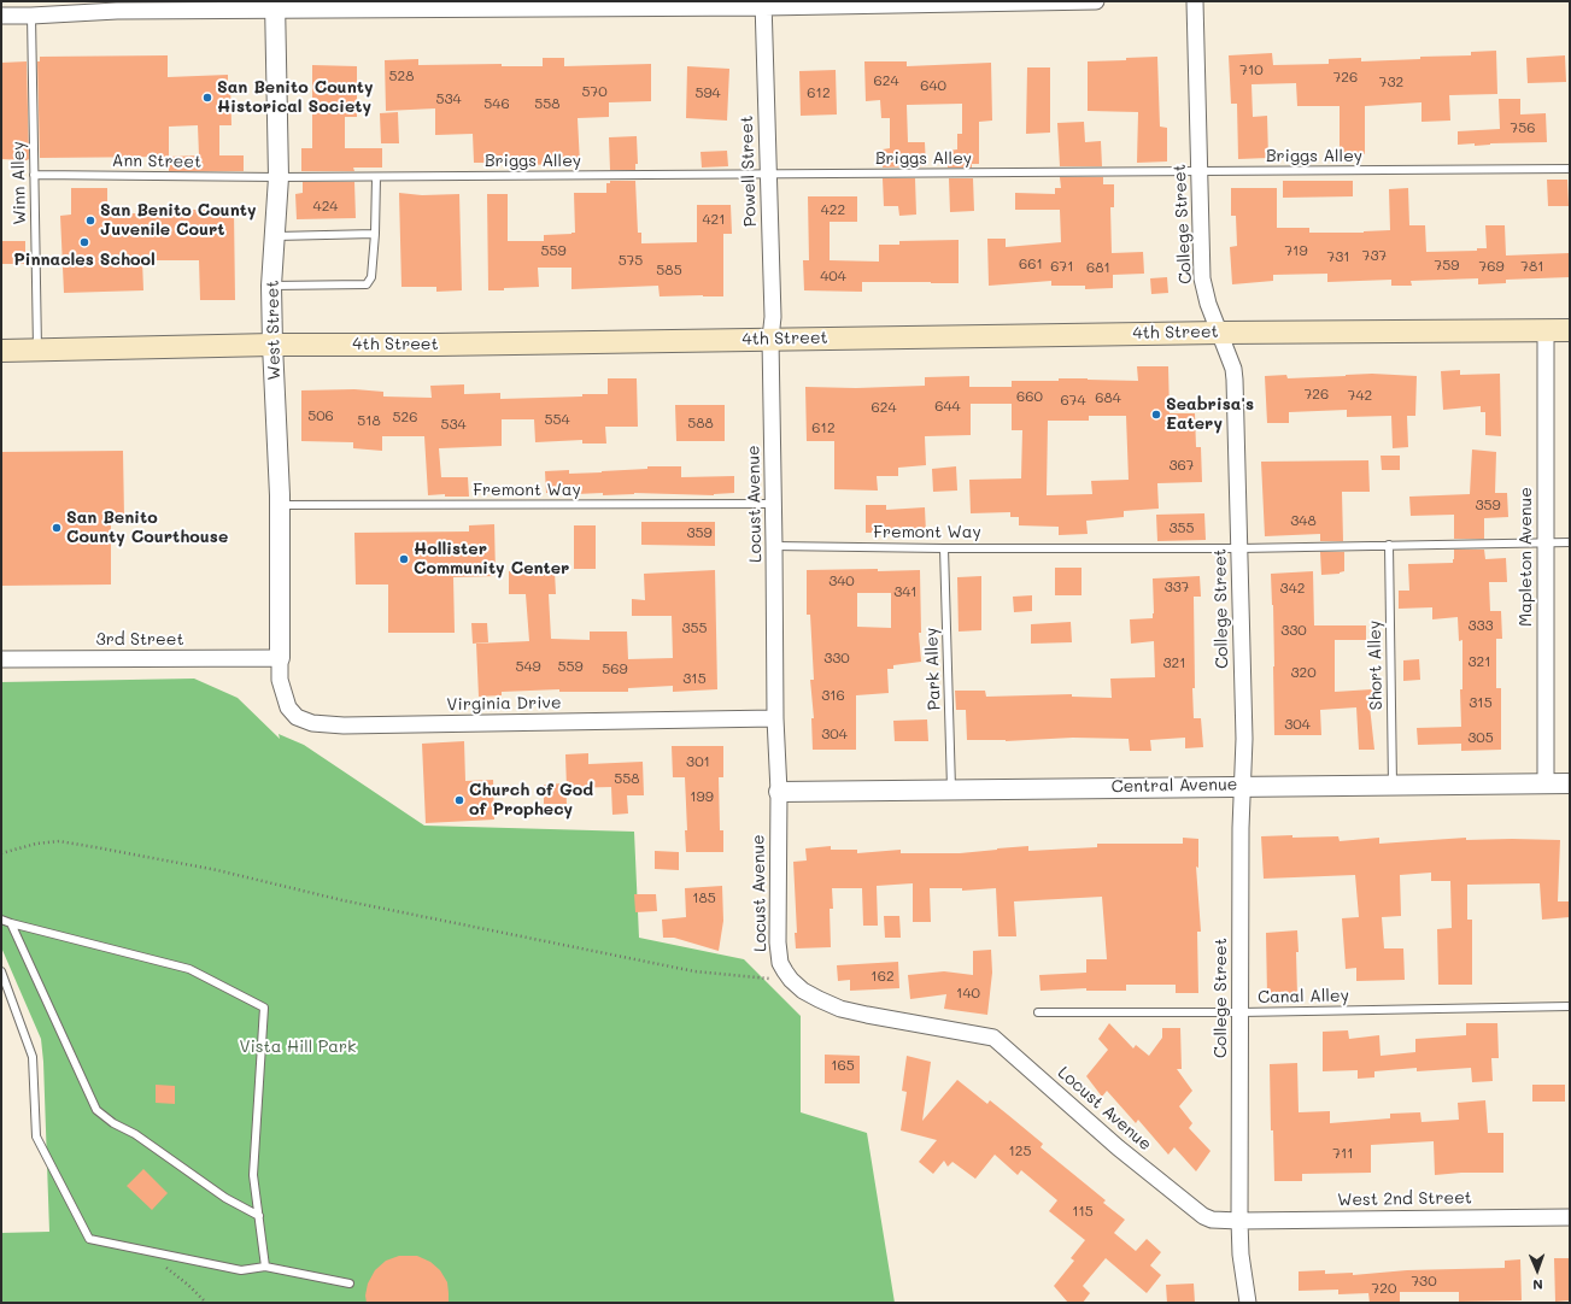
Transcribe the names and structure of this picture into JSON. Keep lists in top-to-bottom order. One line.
{"streets":{"main road":["4th Street"],"street":["Powell Street","College Street","West Street","Locust Avenue","Mapleton Avenue","3rd Street","Virginia Drive","Central Avenue","West 2nd Street"],"lane":["Briggs Alley","Ann Street","Winn Alley","Fremont Way","Short Alley","Park Alley","Canal Alley"]},"crossings":[["Briggs Alley","Ann Street"],["Briggs Alley","Powell Street"],["Briggs Alley","College Street"],["Briggs Alley","West Street"],["Ann Street","Winn Alley"],["Ann Street","West Street"],["Powell Street","4th Street"],["Powell Street","Locust Avenue"],["Winn Alley","4th Street"],["College Street","4th Street"],["College Street","Fremont Way"],["College Street","Locust Avenue"],["College Street","Central Avenue"],["College Street","Canal Alley"],["College Street","West 2nd Street"],["West Street","4th Street"],["West Street","Fremont Way"],["West Street","3rd Street"],["West Street","Virginia Drive"],["4th Street","Locust Avenue"],["4th Street","Mapleton Avenue"],["Fremont Way","Locust Avenue"],["Fremont Way","Short Alley"],["Fremont Way","Park Alley"],["Locust Avenue","Virginia Drive"],["Locust Avenue","Central Avenue"],["Locust Avenue","West 2nd Street"],["Mapleton Avenue","Central Avenue"],["3rd Street","Virginia Drive"],["Short Alley","Central Avenue"],["Park Alley","Central Avenue"]],"parks":["Vista Hill Park"],"places":["San Benito County Historical Society","San Benito County Juvenile Court","Pinnacles School","Seabrisa's Eatery","San Benito County Courthouse","Hollister Community Center","Church of God of Prophecy"],"house_numbers":["710","528","726","624","732","640","570","594","612","534","546","558","756","424","422","421","559","719","737","731","575","661","759","671","769","781","681","585","404","726","742","660","684","674","644","624","506","526","554","518","588","534","612","367","359","348","355","359","340","337","342","341","333","355","330","330","321","321","549","559","569","320","315","316","315","304","304","305","301","558","199","185","162","140","165","125","711","115","730","720"],"north":"bottom"}
